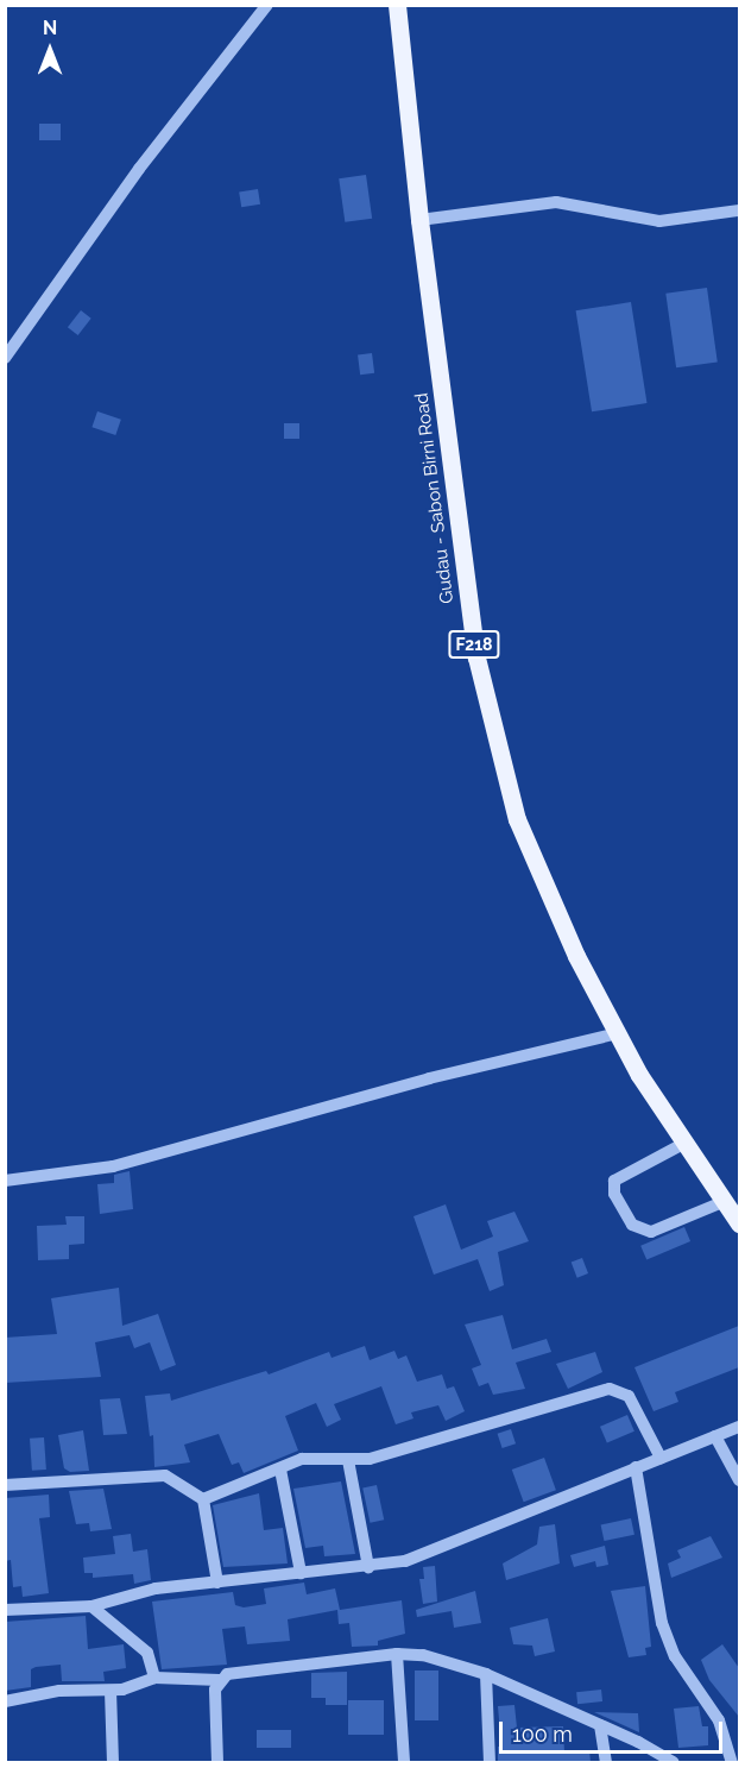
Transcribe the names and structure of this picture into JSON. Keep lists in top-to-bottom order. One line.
{"streets":{"main road":["Gudau - Sabon Birni Road","F218"]},"scale_bar":"100 m","north":"top"}
